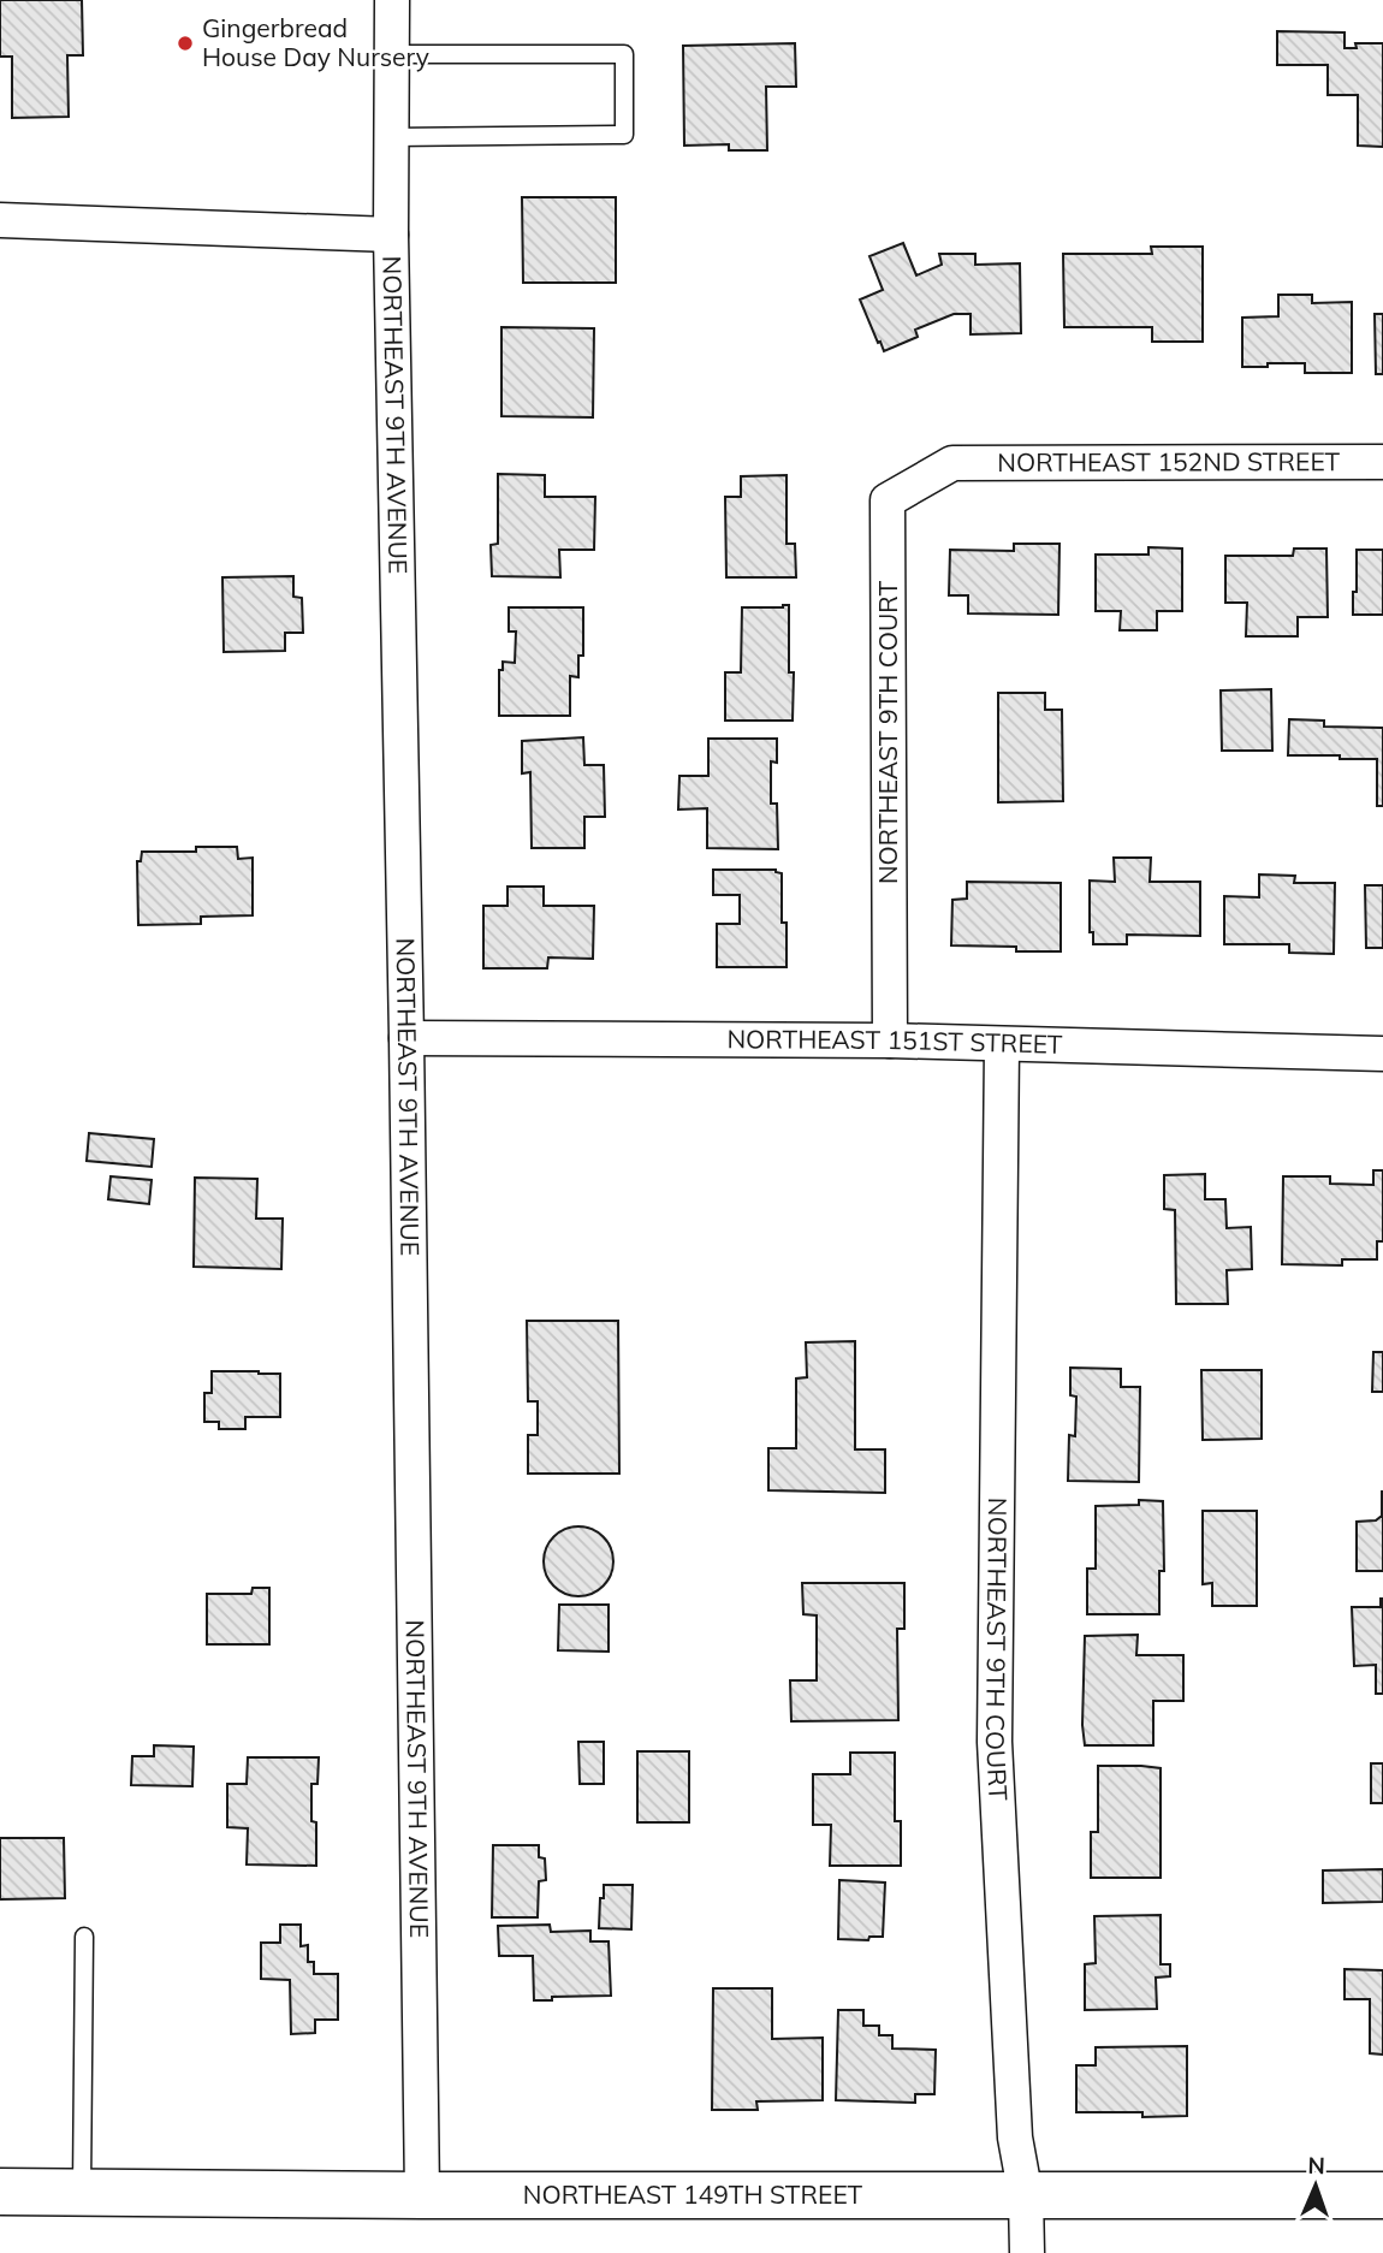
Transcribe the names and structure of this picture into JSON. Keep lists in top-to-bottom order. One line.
{"streets":{"street":["NORTHEAST 9TH AVENUE","NORTHEAST 152ND STREET","NORTHEAST 9TH COURT","NORTHEAST 151ST STREET","NORTHEAST 149TH STREET"]},"crossings":[["NORTHEAST 9TH AVENUE","NORTHEAST 151ST STREET"],["NORTHEAST 9TH AVENUE","NORTHEAST 149TH STREET"],["NORTHEAST 152ND STREET","NORTHEAST 9TH COURT"],["NORTHEAST 9TH COURT","NORTHEAST 151ST STREET"],["NORTHEAST 9TH COURT","NORTHEAST 149TH STREET"]],"places":["Gingerbread House Day Nursery"],"north":"top"}
